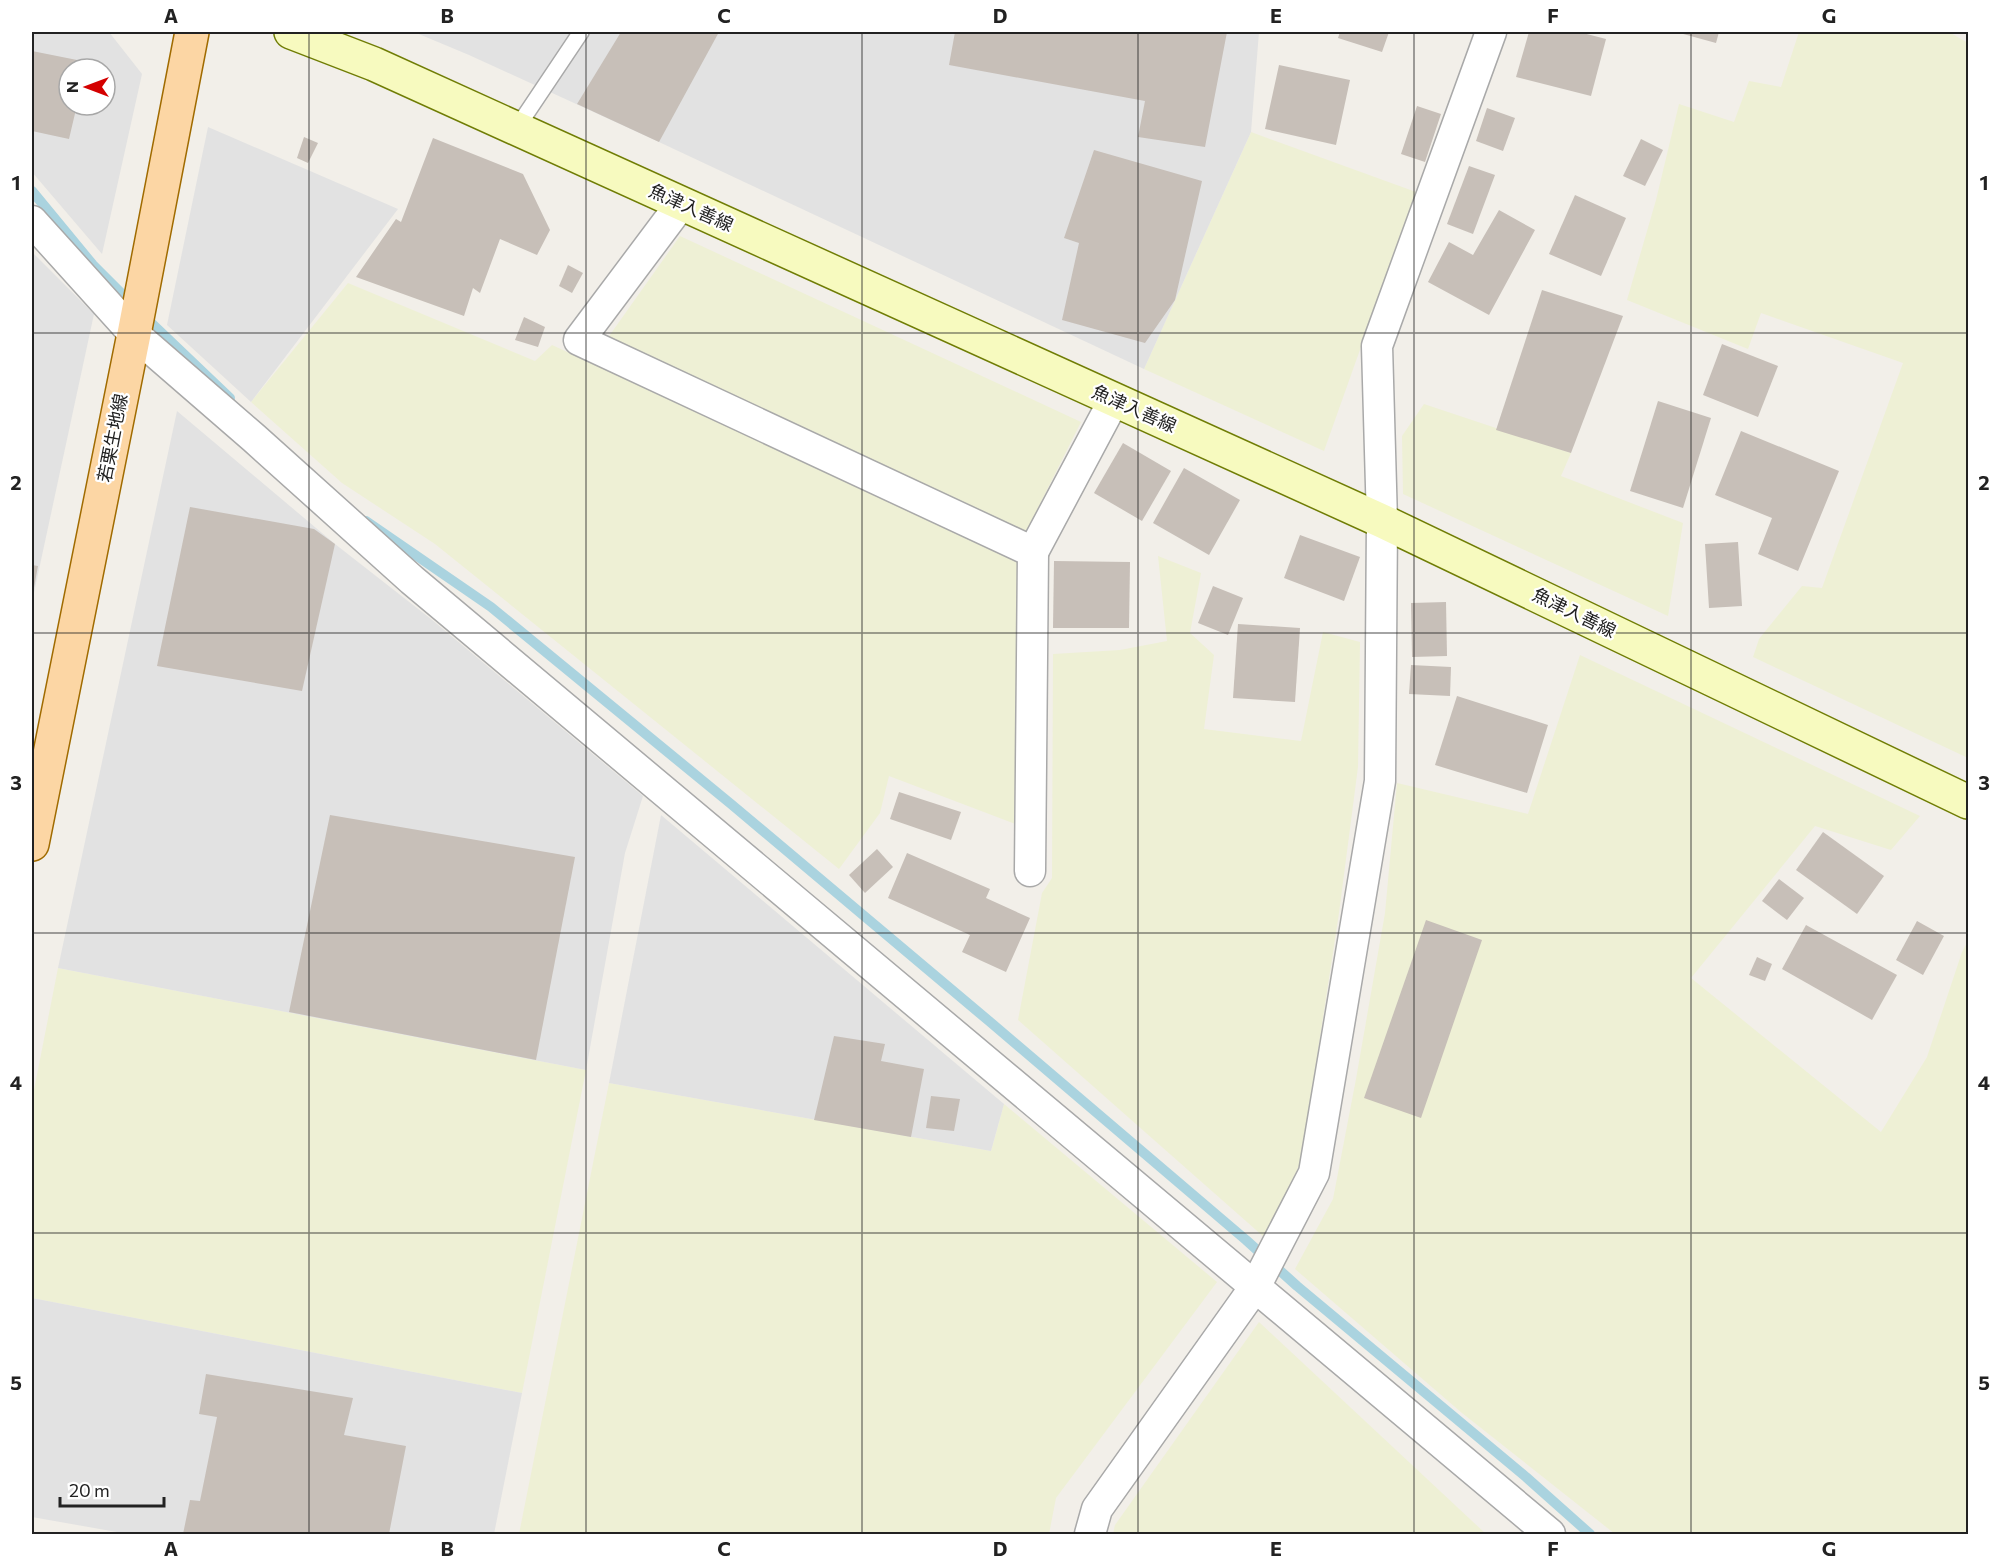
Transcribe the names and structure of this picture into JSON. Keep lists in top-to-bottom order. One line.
{"streets":{"main road":["魚津入善線","若栗生地線"]},"scale_bar":"20 m","north":"left","grid":{"columns":["A","B","C","D","E","F","G"],"rows":["1","2","3","4","5"]}}
